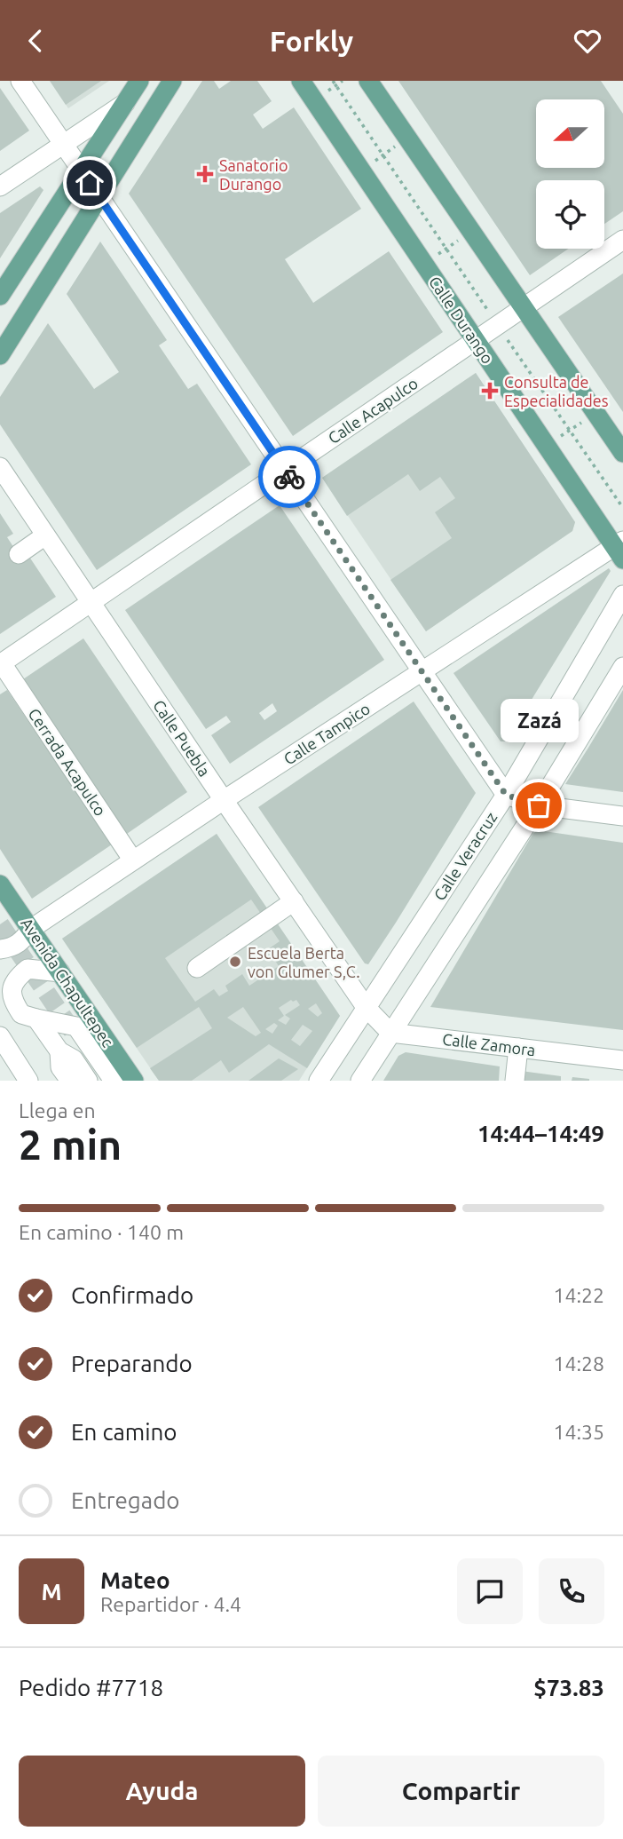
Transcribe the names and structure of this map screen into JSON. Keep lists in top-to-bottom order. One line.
{"streets":{"main road":["Calle Durango","Avenida Chapultepec"],"street":["Calle Acapulco","Calle Tampico","Calle Puebla","Cerrada Acapulco","Calle Veracruz","Calle Zamora"]},"crossings":[["Calle Durango","Calle Acapulco"],["Calle Durango","Calle Tampico"],["Calle Acapulco","Calle Puebla"],["Calle Acapulco","Cerrada Acapulco"],["Calle Tampico","Calle Puebla"],["Calle Tampico","Cerrada Acapulco"],["Calle Tampico","Avenida Chapultepec"],["Calle Puebla","Calle Veracruz"]],"places":{"health":["Sanatorio Durango","Consulta de Especialidades"],"other":["Zazá","Escuela Berta von Glumer S,C."]},"north":"left","page":{"header":"Forkly","bubble":"Zazá","heading":["2 min","Llega en","14:44–14:49"],"panel":["Mateo","Repartidor · 4.4","Pedido #7718","$73.83"],"bar":"En camino · 140 m","list":[["Confirmado","14:22"],["Preparando","14:28"],["En camino","14:35"],"Entregado"],"round":"M","buttons":["Ayuda","Compartir"]}}
